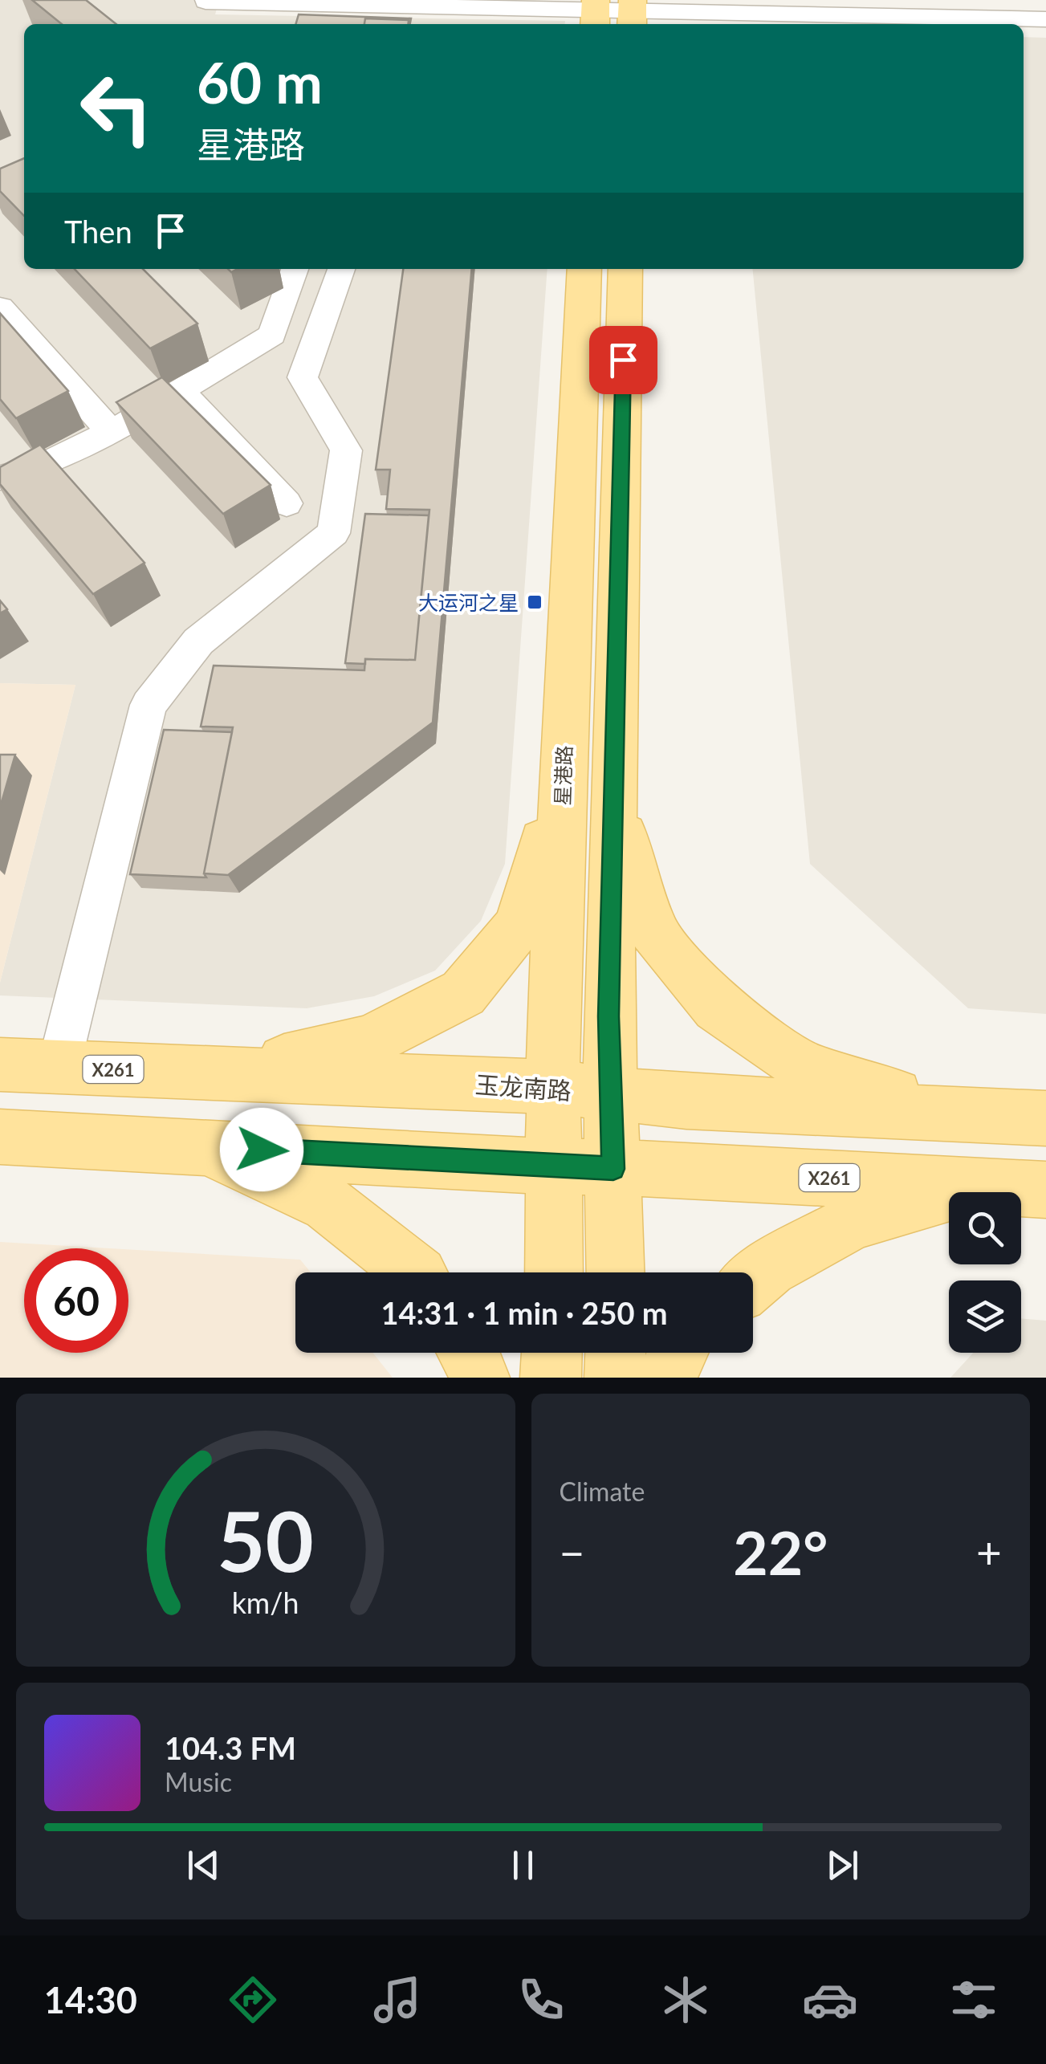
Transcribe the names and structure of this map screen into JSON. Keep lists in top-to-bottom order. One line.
{"streets":{"main road":["星港路","X261","玉龙南路"]},"crossings":[["星港路","X261"],["星港路","玉龙南路"]],"places":{"transit":["大运河之星"]},"page":{"turn":["60 m","星港路"],"then":"Then","limit":"60","trip":"14:31 · 1 min · 250 m","tile":"Climate","heat":["−","22°","+"],"song":["104.3 FM","Music"],"tabs":"14:30","gauge":["50","km/h"]}}
